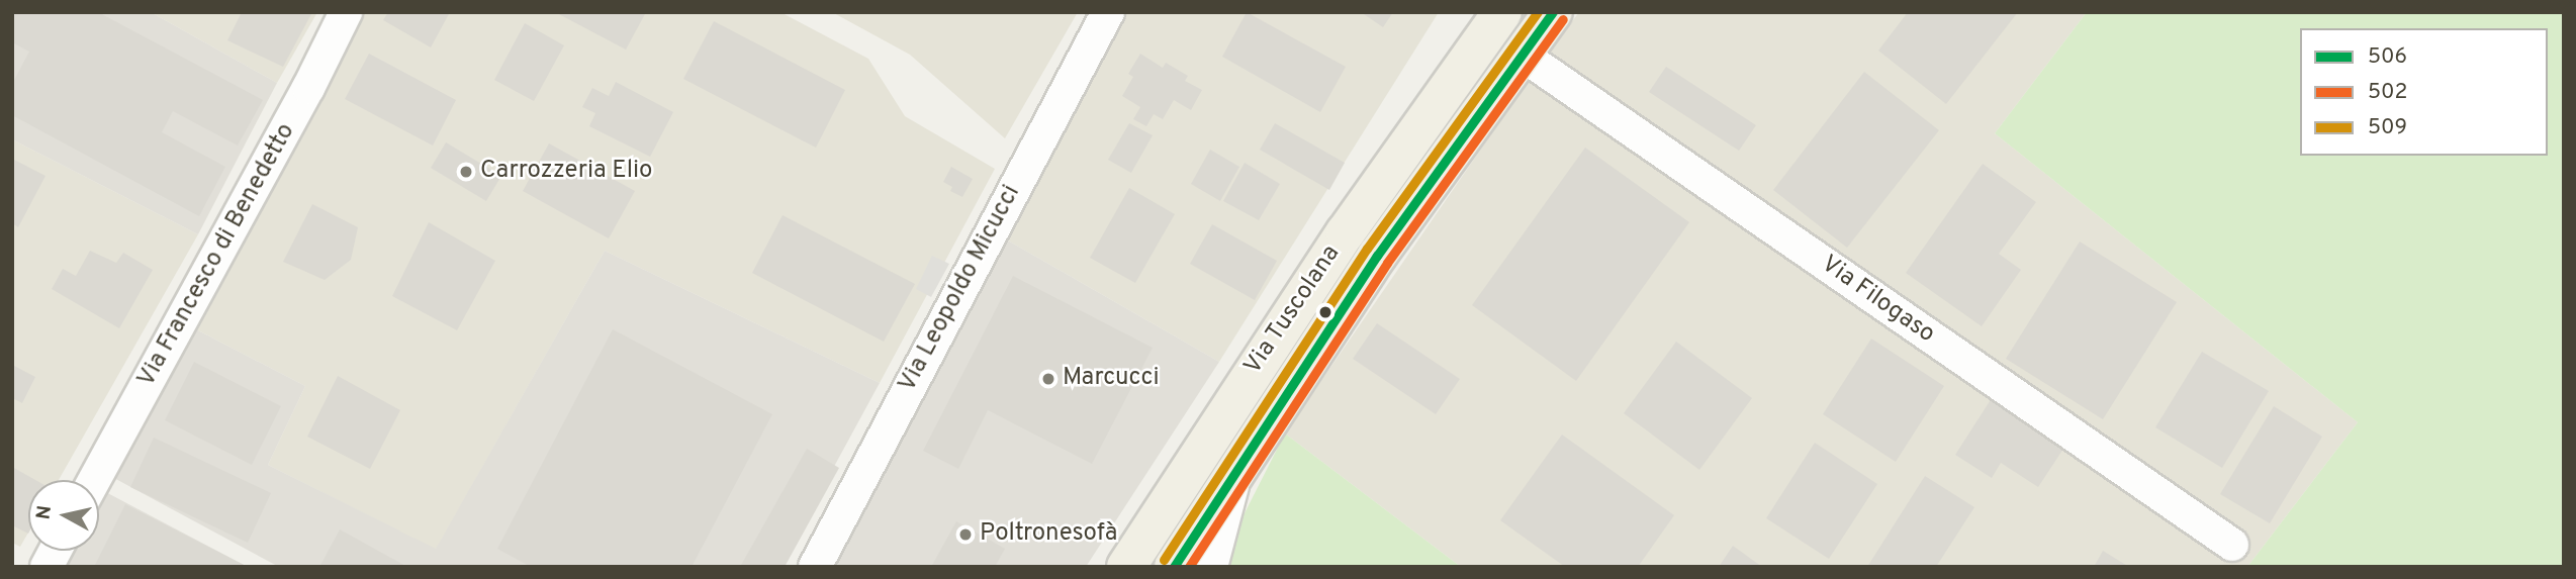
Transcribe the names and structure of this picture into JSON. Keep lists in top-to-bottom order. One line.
{"streets":{"main road":["Via Tuscolana"],"street":["Via Francesco di Benedetto","Via Leopoldo Micucci","Via Filogaso"]},"crossings":[["Via Filogaso","Via Tuscolana"]],"places":["Carrozzeria Elio","Marcucci","Poltronesofà"],"lines":["transit line 506","transit line 509","transit line 502"],"legend":["506","502","509"],"north":"left"}
